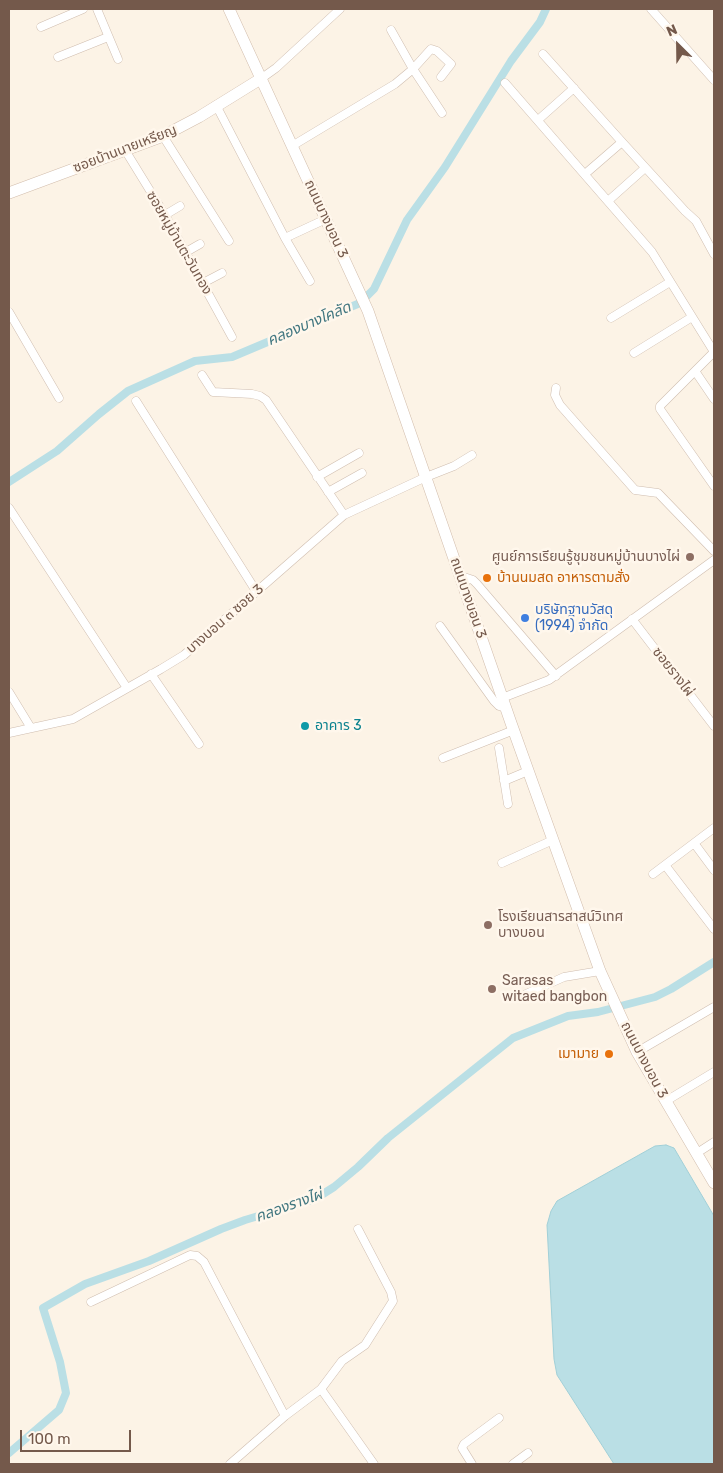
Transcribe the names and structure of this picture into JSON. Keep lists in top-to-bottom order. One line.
{"streets":{"main road":["ซอยบ้านนายเหรียญ","ถนนบางบอน 3"],"street":["ซอยหมู่บ้านตะวันทอง","บางบอน ๓ ซอย 3","ซอยรางไผ่"]},"crossings":[["ซอยบ้านนายเหรียญ","ถนนบางบอน 3"],["ซอยบ้านนายเหรียญ","ซอยหมู่บ้านตะวันทอง"],["ถนนบางบอน 3","บางบอน ๓ ซอย 3"]],"water":["คลองบางโคลัด","คลองรางไผ่"],"places":["ศูนย์การเรียนรู้ชุมชนหมู่บ้านบางไผ่","บ้านนมสด อาหารตามสั่ง","บริษัทฐานวัสดุ (1994) จำกัด","อาคาร 3","โรงเรียนสารสาสน์วิเทศ บางบอน","Sarasas witaed bangbon","เมามาย"],"scale_bar":"100 m","north":"top left"}
